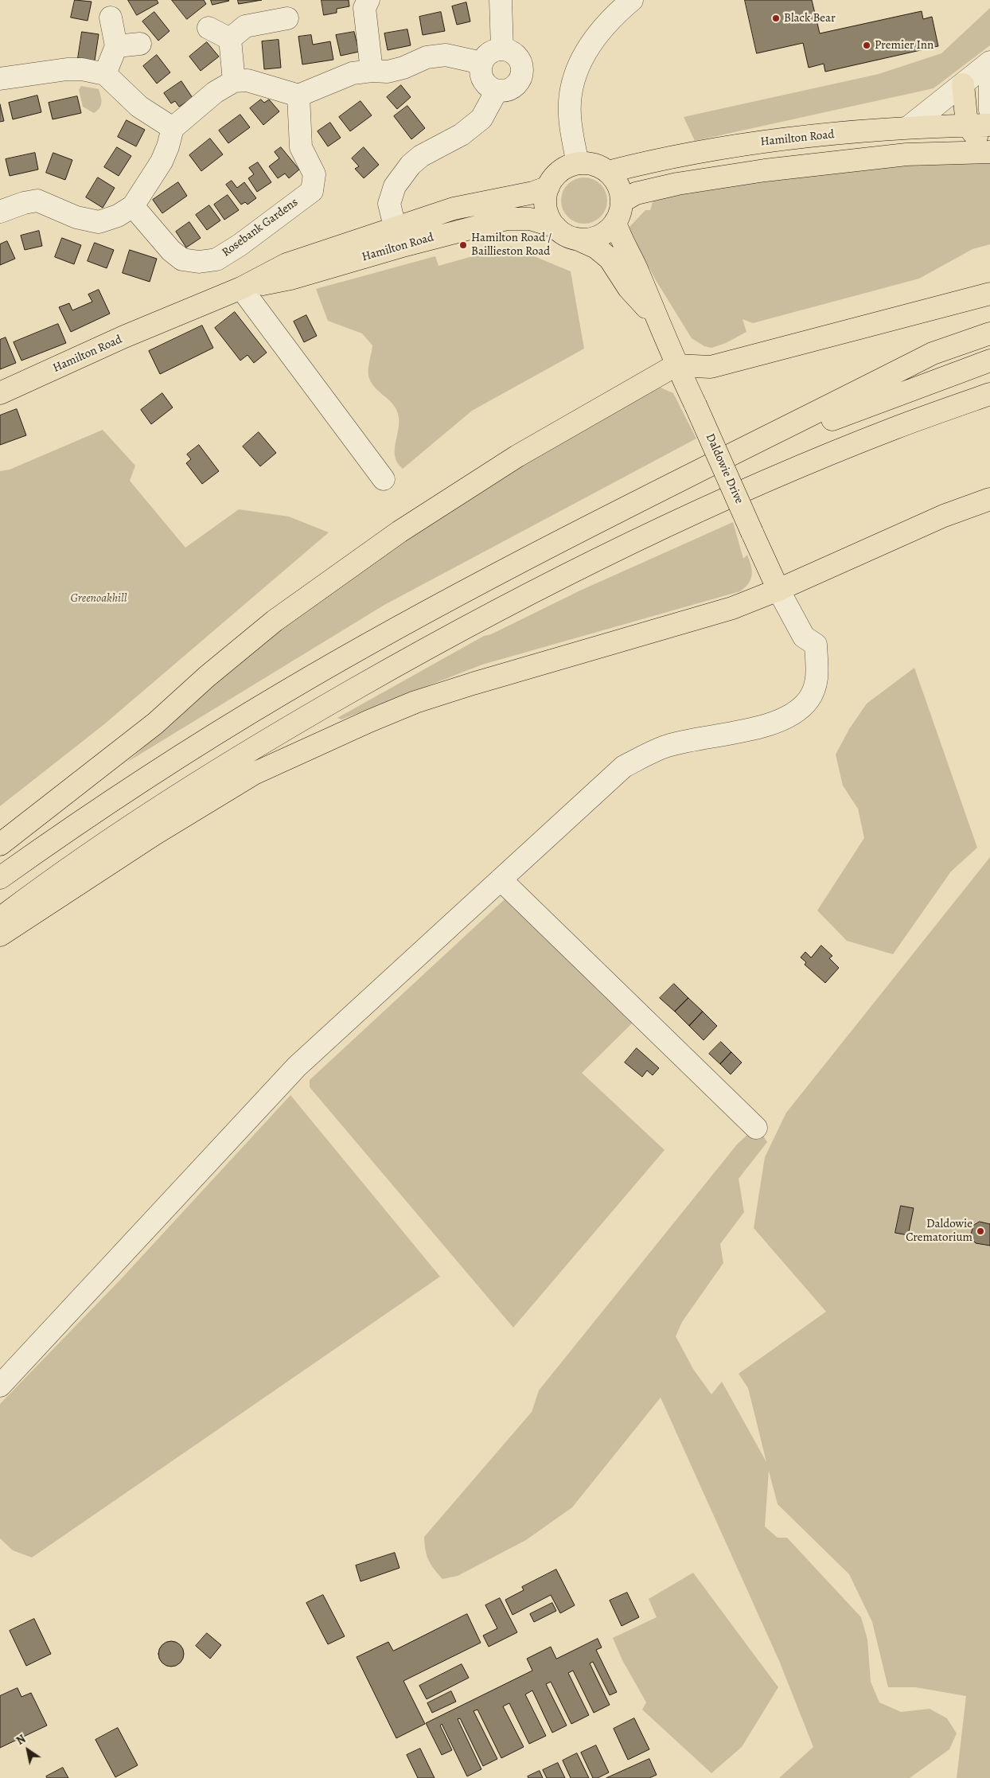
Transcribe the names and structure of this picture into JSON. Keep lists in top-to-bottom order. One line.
{"streets":{"main road":["Hamilton Road","Daldowie Drive"],"street":["Rosebank Gardens"]},"crossings":[["Hamilton Road","Daldowie Drive"]],"parks":["Greenoakhill"],"places":["Black Bear","Premier Inn","Hamilton Road / Baillieston Road","Daldowie Crematorium"],"north":"top left"}
